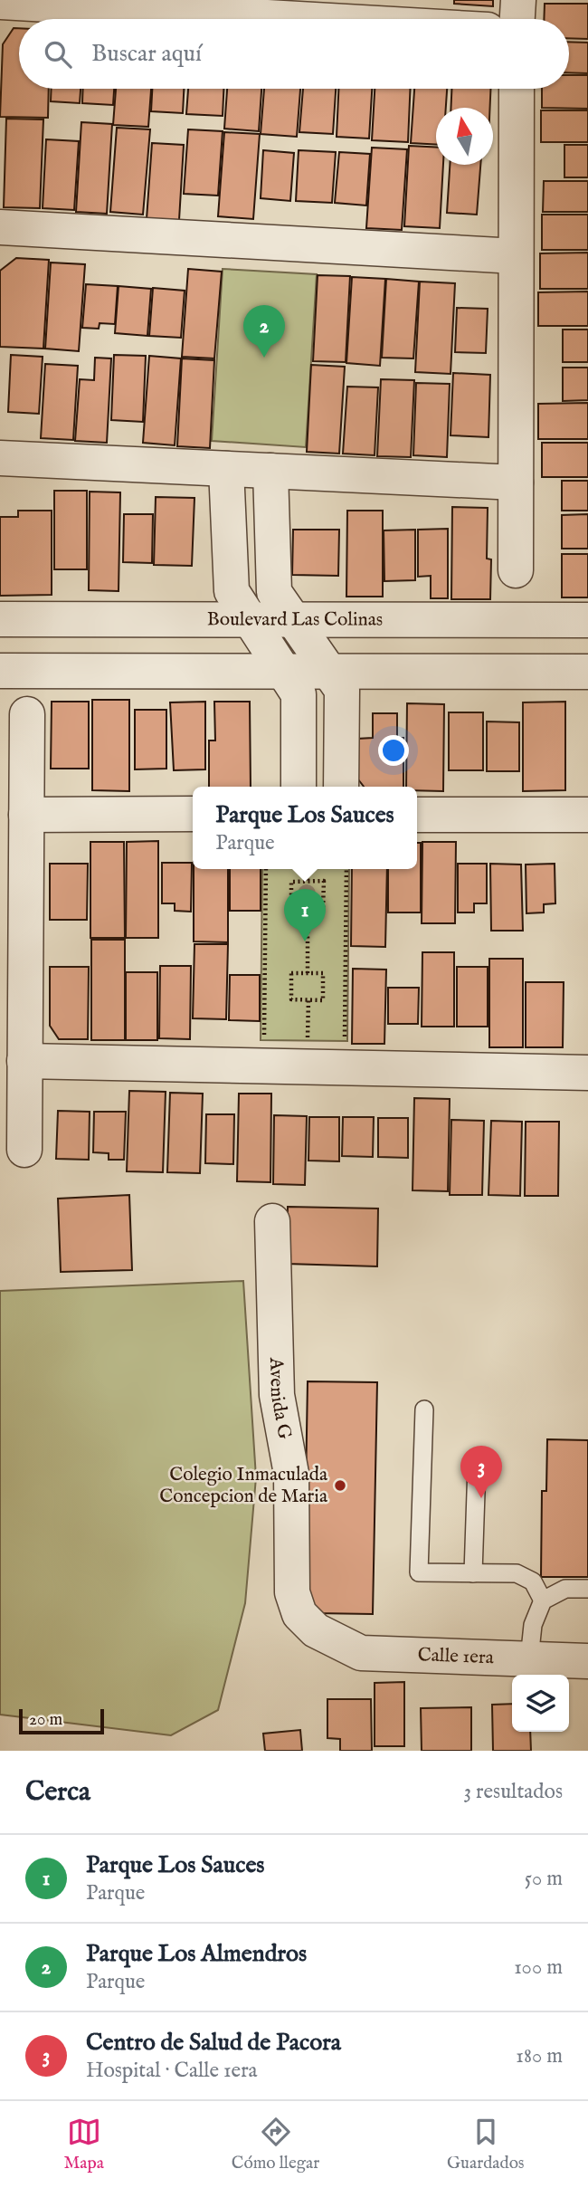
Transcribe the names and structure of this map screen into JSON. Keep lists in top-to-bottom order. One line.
{"streets":{"street":["Boulevard Las Colinas","Avenida G","Calle 1era"]},"crossings":[["Avenida G","Calle 1era"]],"places":["Colegio Inmaculada Concepcion de Maria"],"scale_bar":"20 m","north":"top","page":{"search":"Buscar aquí","pins":["2","1","3"],"popup":["Parque Los Sauces","Parque"],"scale":"20 m","heading":["Cerca","3 resultados"],"list":[{"mark":"1","name":"Parque Los Sauces","note":"Parque","value":"50 m"},{"mark":"2","name":"Parque Los Almendros","note":"Parque","value":"100 m"},{"mark":"3","name":"Centro de Salud de Pacora","note":"Hospital · Calle 1era","value":"180 m"}],"nav":["Mapa","Cómo llegar","Guardados"]}}
